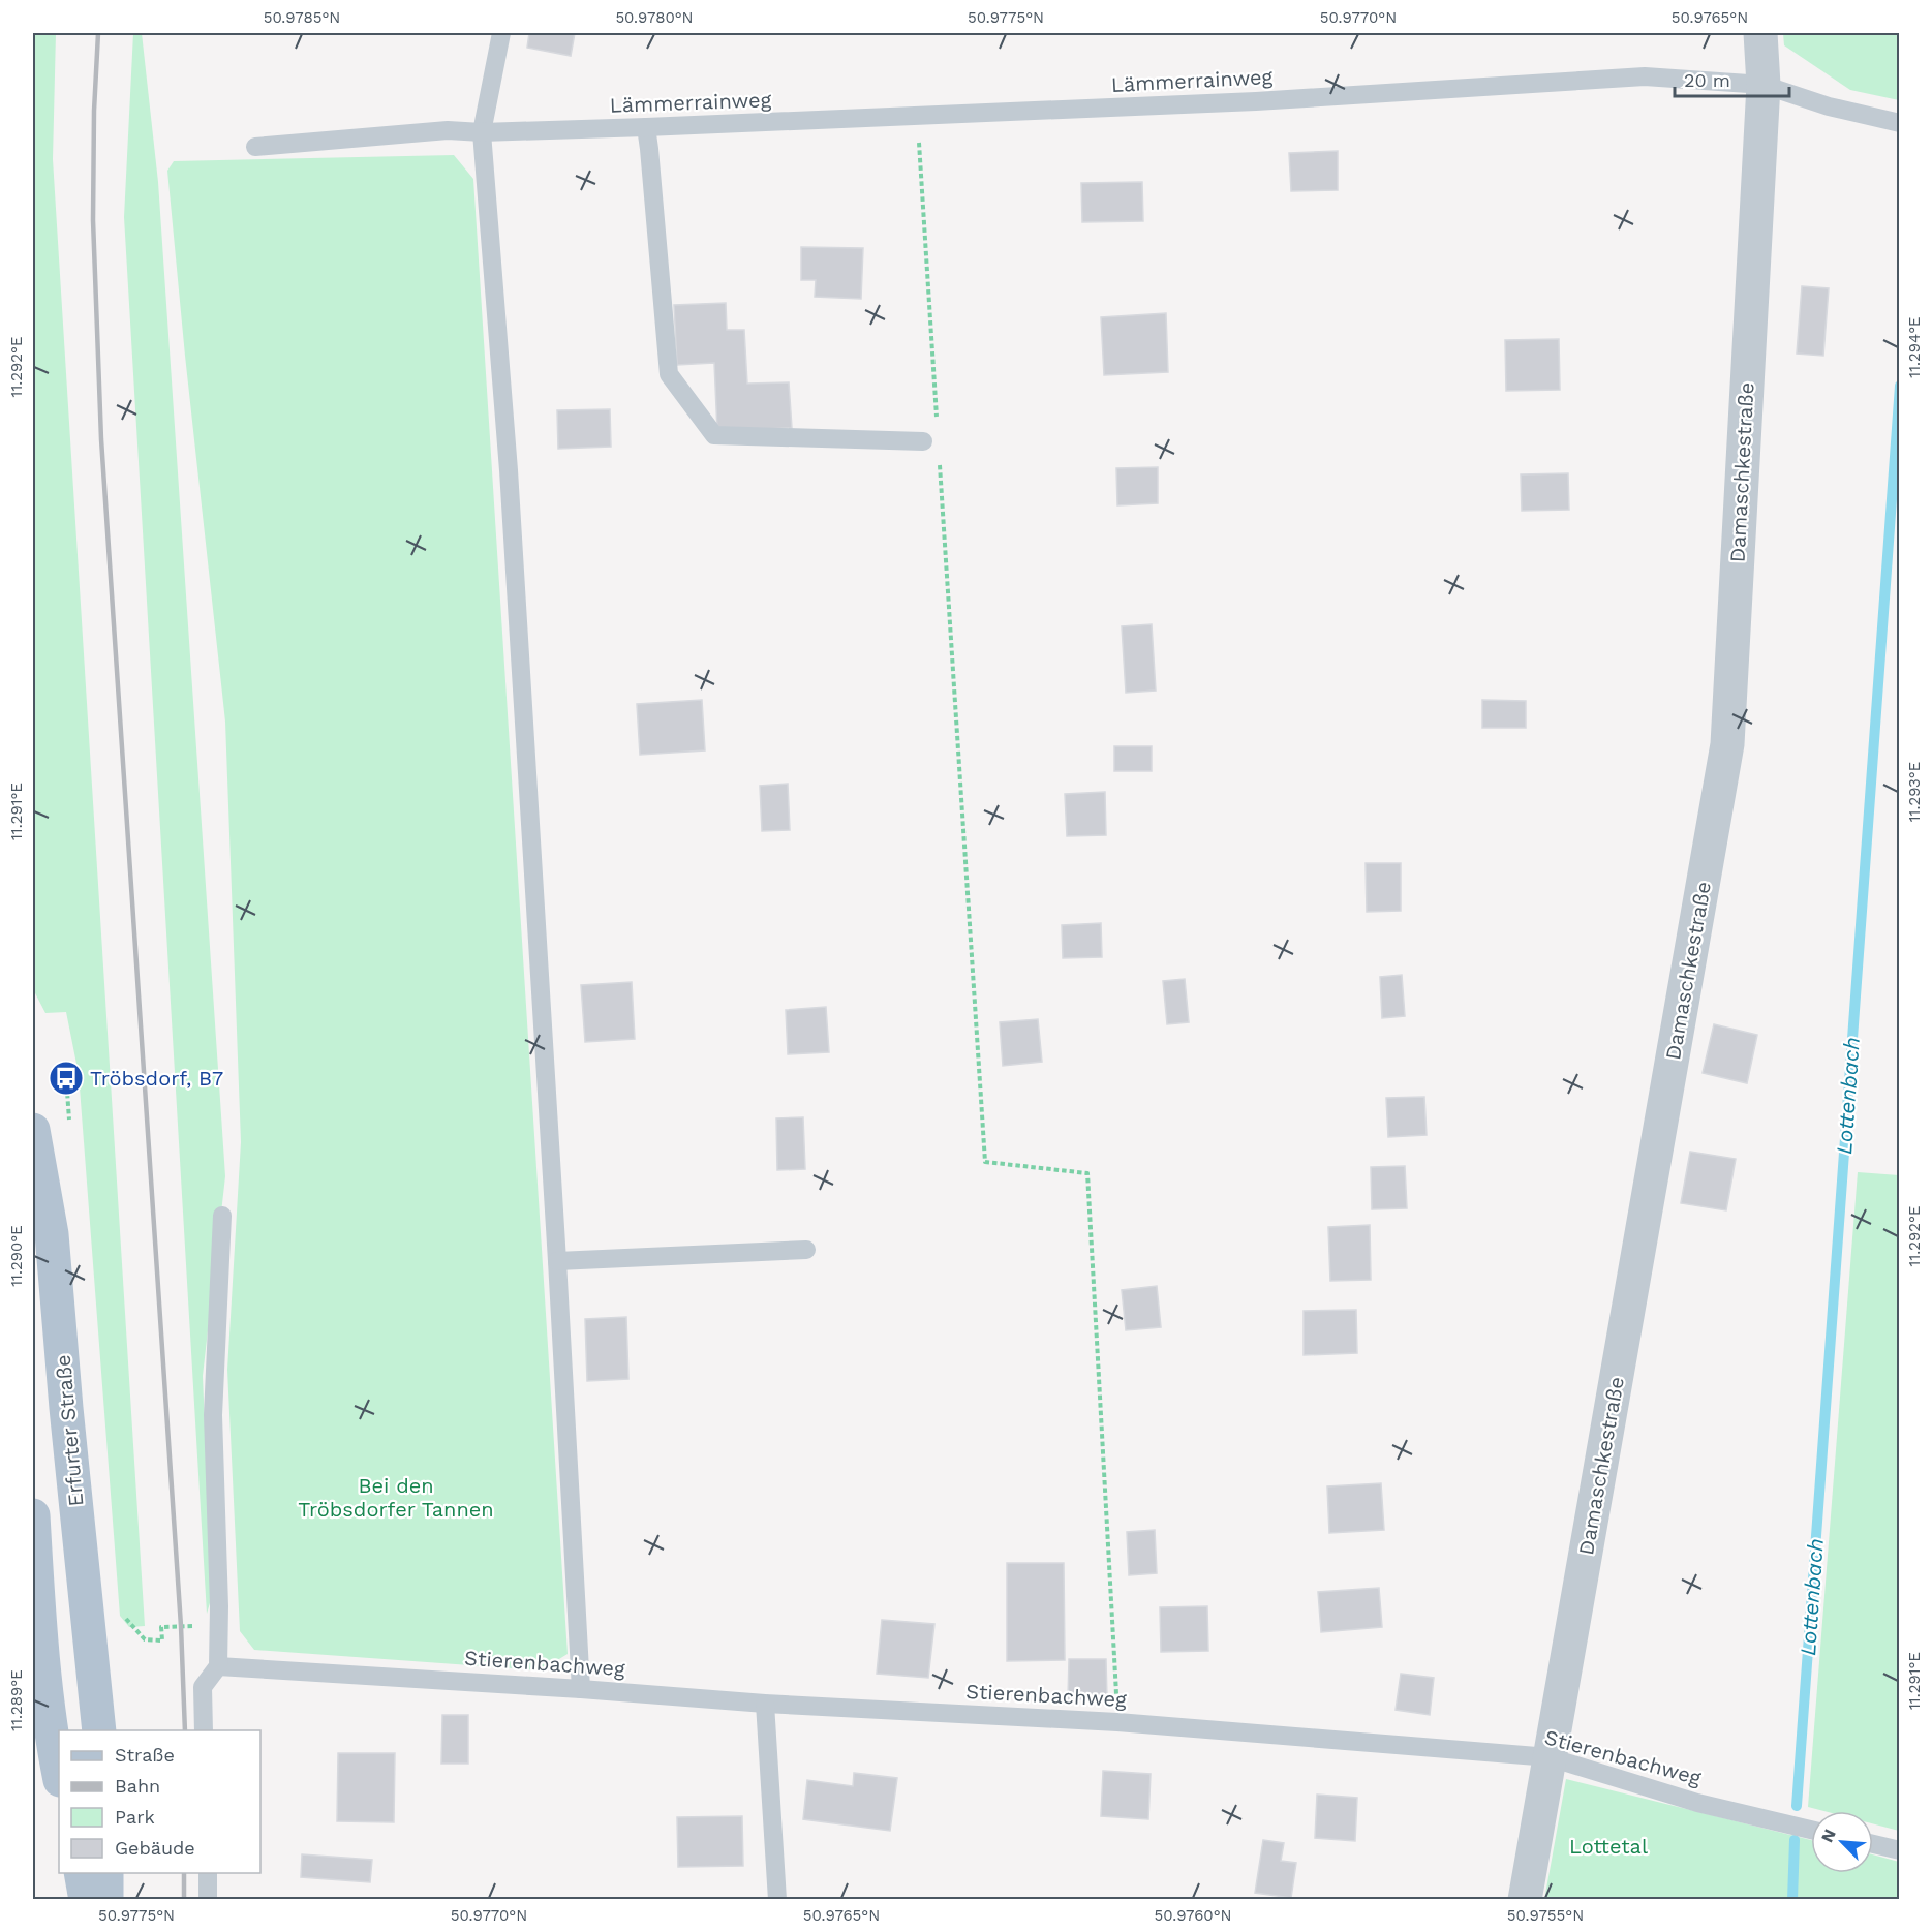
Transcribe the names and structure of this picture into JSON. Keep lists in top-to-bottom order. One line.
{"streets":{"main road":["Erfurter Straße"],"street":["Damaschkestraße"],"lane":["Lämmerrainweg","Stierenbachweg"]},"crossings":[["Lämmerrainweg","Damaschkestraße"],["Damaschkestraße","Stierenbachweg"]],"water":["Lottenbach"],"parks":["Bei den Tröbsdorfer Tannen","Lottetal"],"places":{"bus stop":["Tröbsdorf, B7"]},"legend":["Straße","Bahn","Park","Gebäude"],"scale_bar":"20 m","north":"top left","coordinates":["50.9785°N","50.9780°N","50.9775°N","50.9770°N","50.9765°N","11.294°E","11.292°E","11.293°E","11.291°E","11.290°E","11.289°E","50.9760°N","50.9755°N"]}
